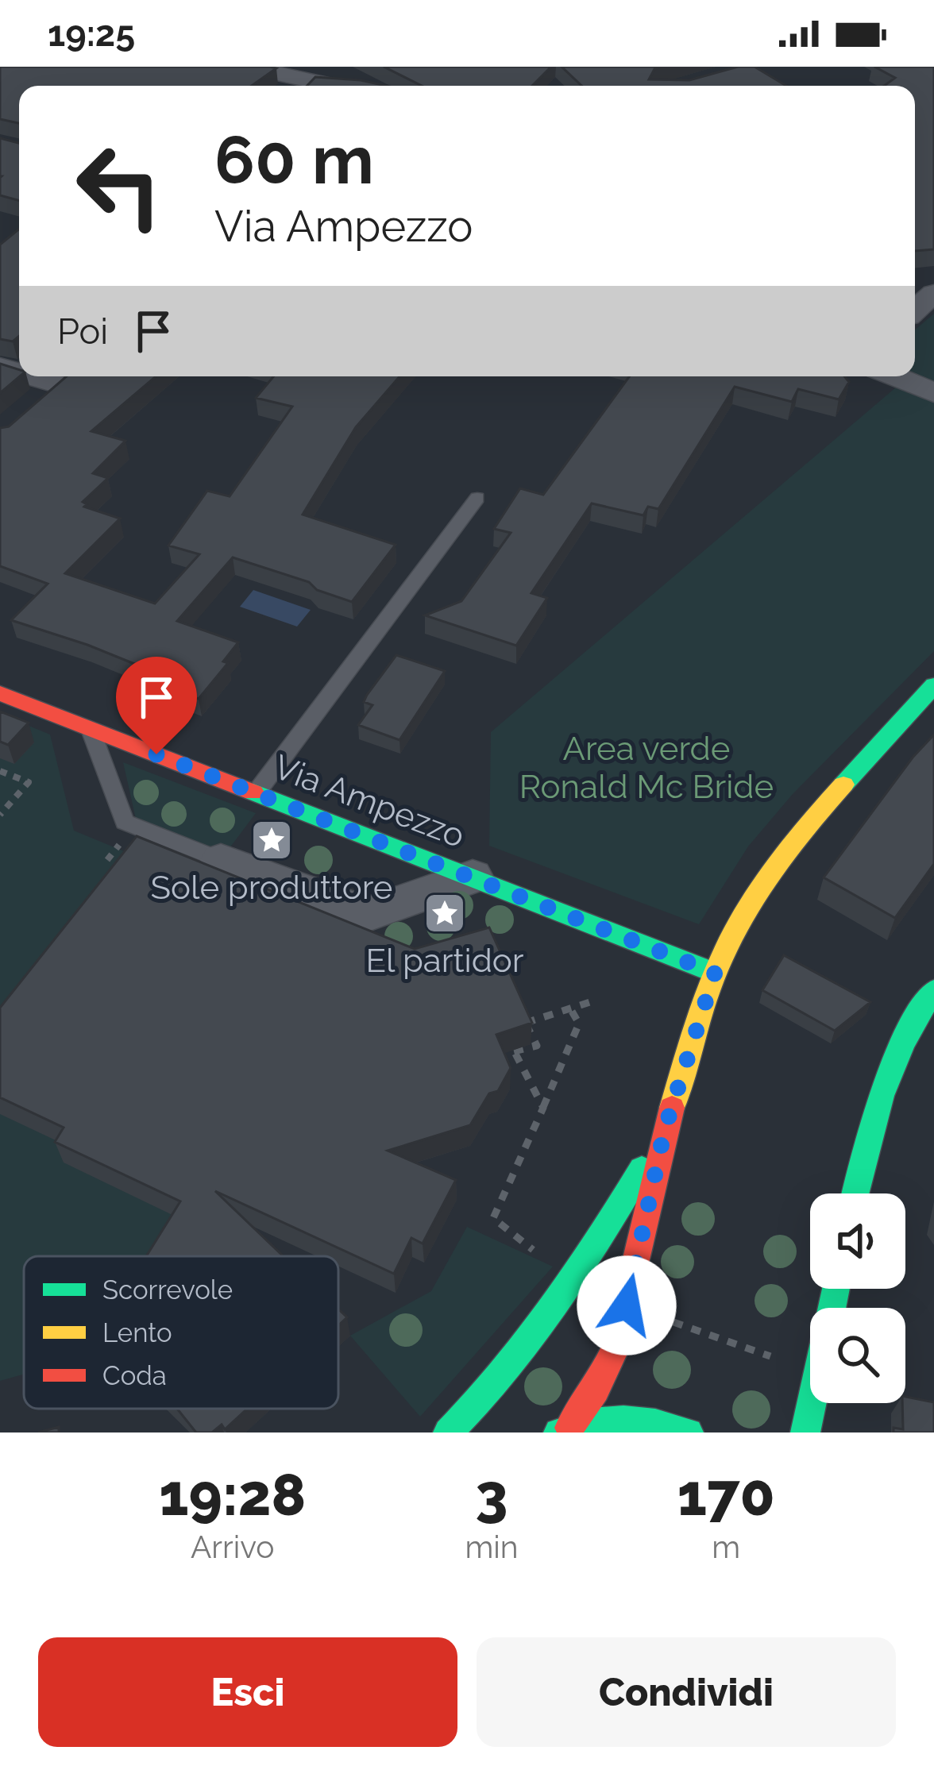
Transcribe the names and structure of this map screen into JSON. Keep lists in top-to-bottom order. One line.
{"streets":{"main road":["Via Ampezzo"]},"parks":["Area verde Ronald Mc Bride"],"places":{"place":["Sole produttore","El partidor"]},"legend":["Scorrevole","Lento","Coda"],"page":{"status":"19:25","turn":["60 m","Via Ampezzo"],"then":"Poi","eta":["19:28","Arrivo","3","min","170","m"],"buttons":["Esci","Condividi"]}}
